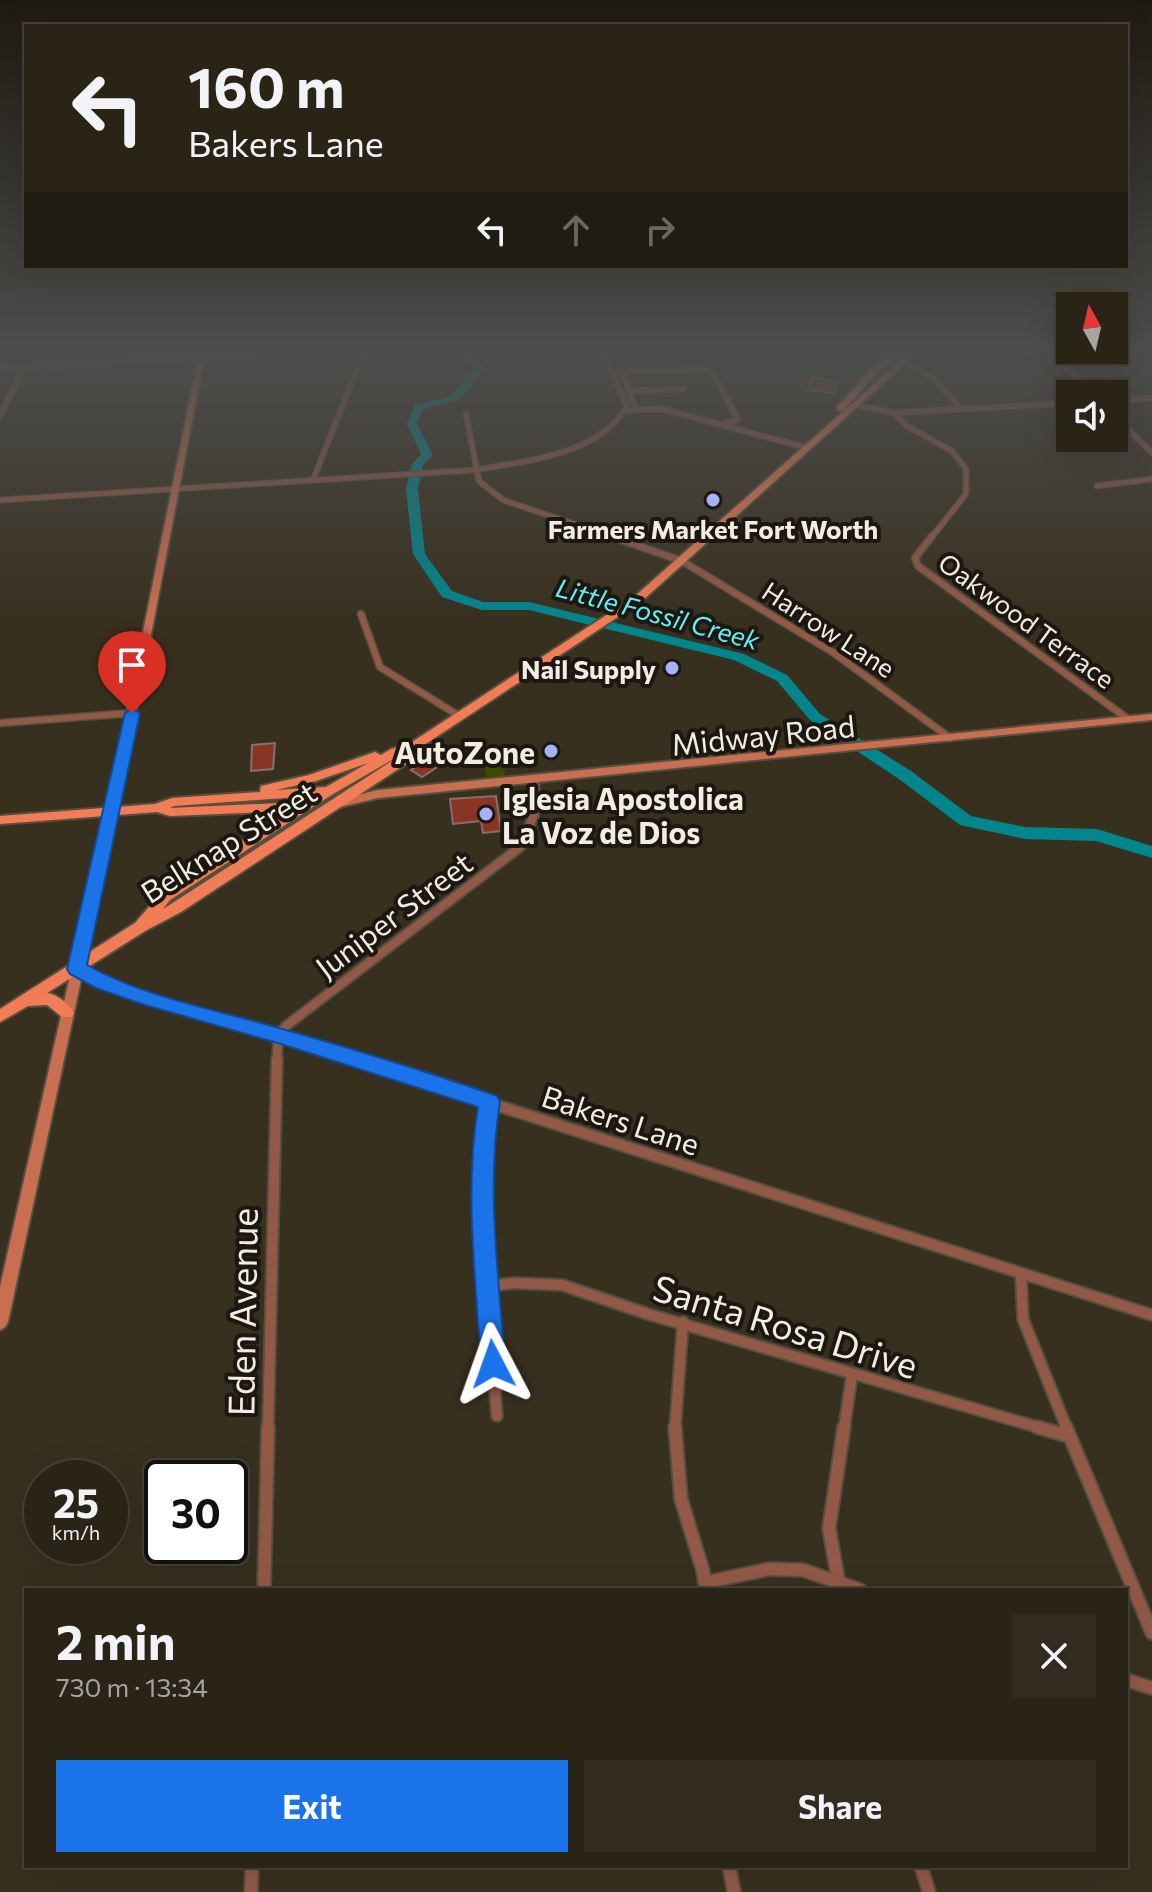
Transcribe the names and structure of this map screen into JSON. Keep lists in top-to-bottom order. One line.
{"streets":{"main road":["Midway Road","Belknap Street"],"street":["Oakwood Terrace","Harrow Lane","Juniper Street","Bakers Lane","Eden Avenue","Santa Rosa Drive"]},"crossings":[["Oakwood Terrace","Midway Road"],["Harrow Lane","Midway Road"],["Harrow Lane","Belknap Street"],["Midway Road","Belknap Street"],["Midway Road","Juniper Street"],["Juniper Street","Bakers Lane"],["Juniper Street","Eden Avenue"],["Bakers Lane","Eden Avenue"]],"water":["Little Fossil Creek"],"places":["Farmers Market Fort Worth","Nail Supply","AutoZone","Iglesia Apostolica La Voz de Dios"],"north":"top","page":{"turn":["160 m","Bakers Lane"],"speed":"25 km/h","limit":"30","heading":["2 min","730 m · 13:34"],"buttons":["Exit","Share"]}}
